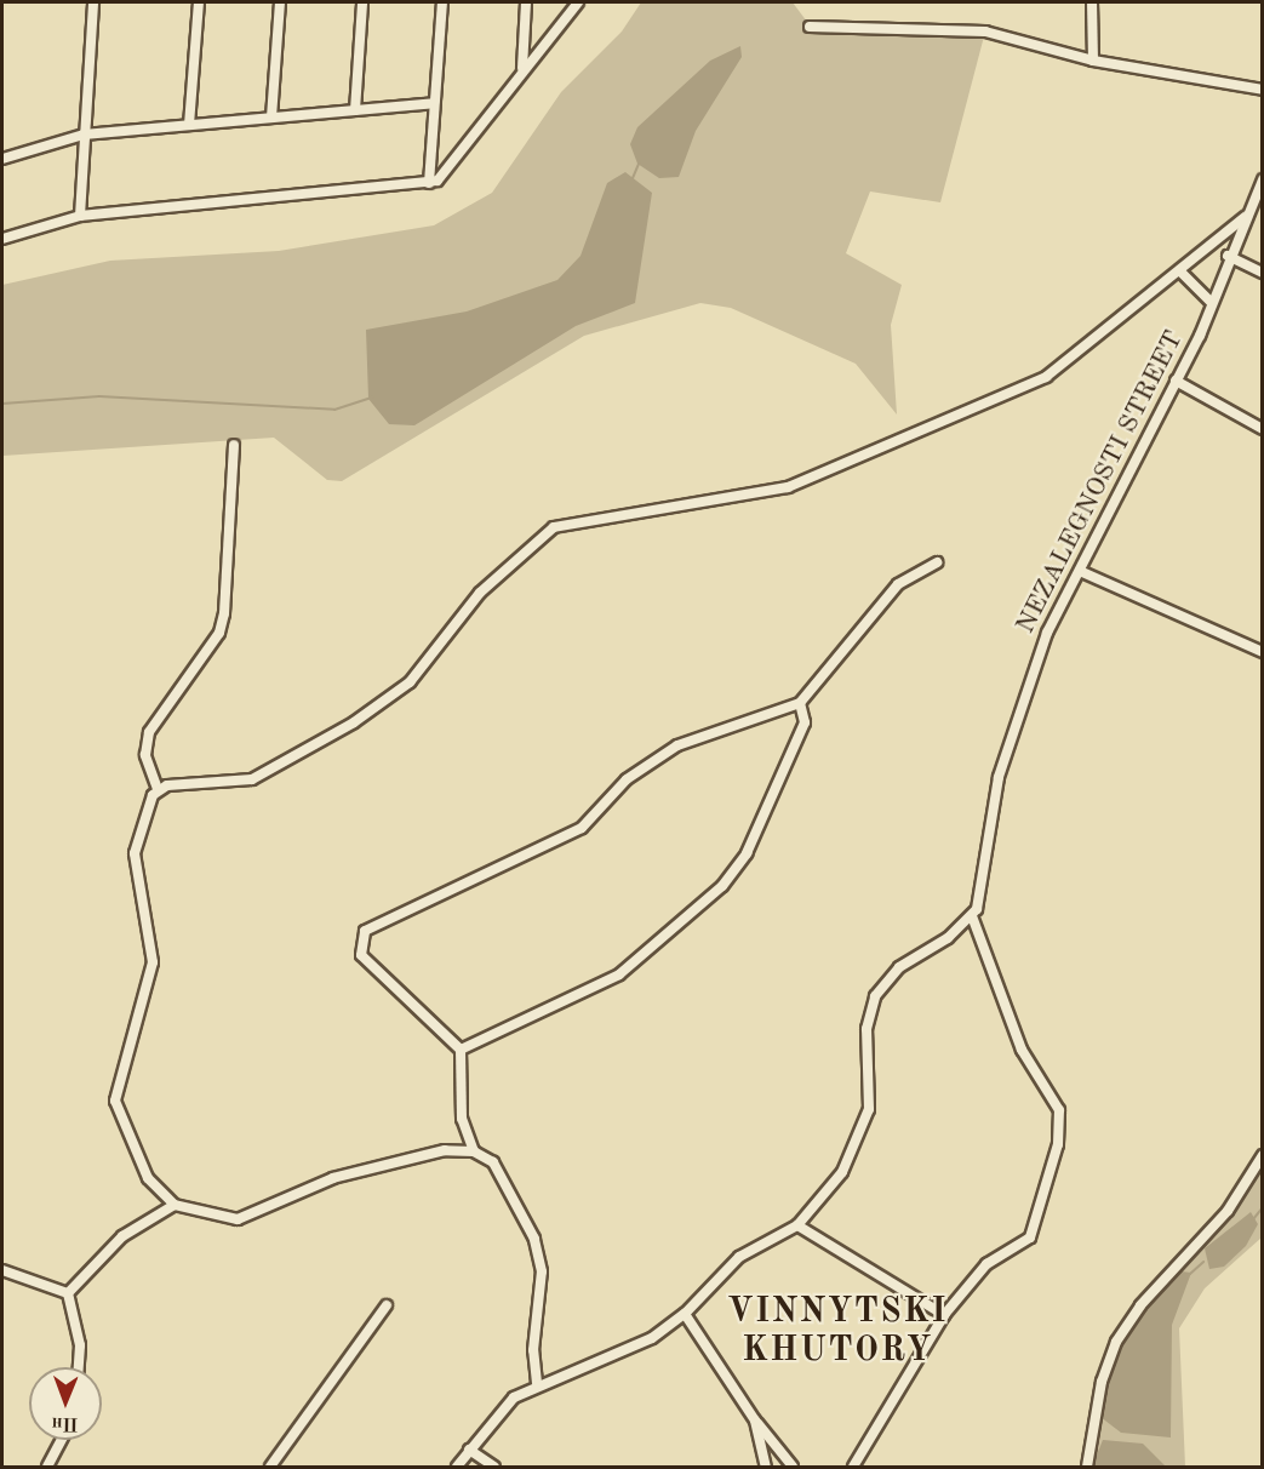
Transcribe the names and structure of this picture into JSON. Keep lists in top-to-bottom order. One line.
{"districts":["VINNYTSKI KHUTORY"],"north":"bottom"}
